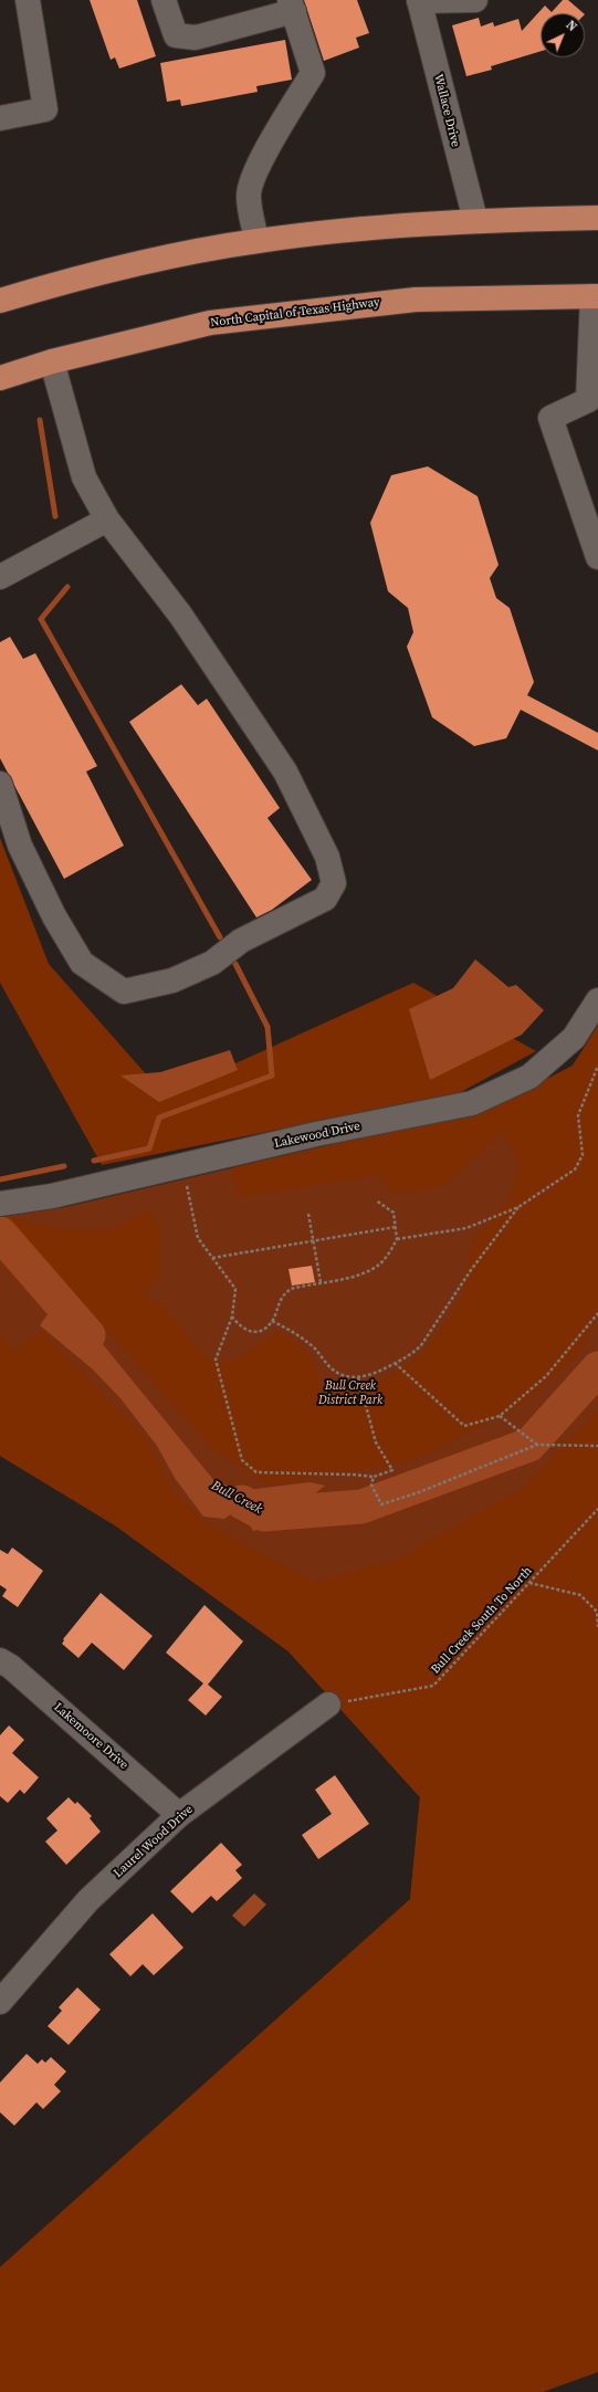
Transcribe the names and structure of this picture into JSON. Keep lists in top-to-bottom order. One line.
{"streets":{"highway":["North Capital of Texas Highway"],"street":["Wallace Drive","Lakewood Drive","Lakemoore Drive","Laurel Wood Drive"],"path":["Bull Creek South To North"]},"crossings":[["Bull Creek South To North","Laurel Wood Drive"],["Lakemoore Drive","Laurel Wood Drive"]],"water":["Bull Creek"],"parks":["Bull Creek District Park"],"north":"top right"}
